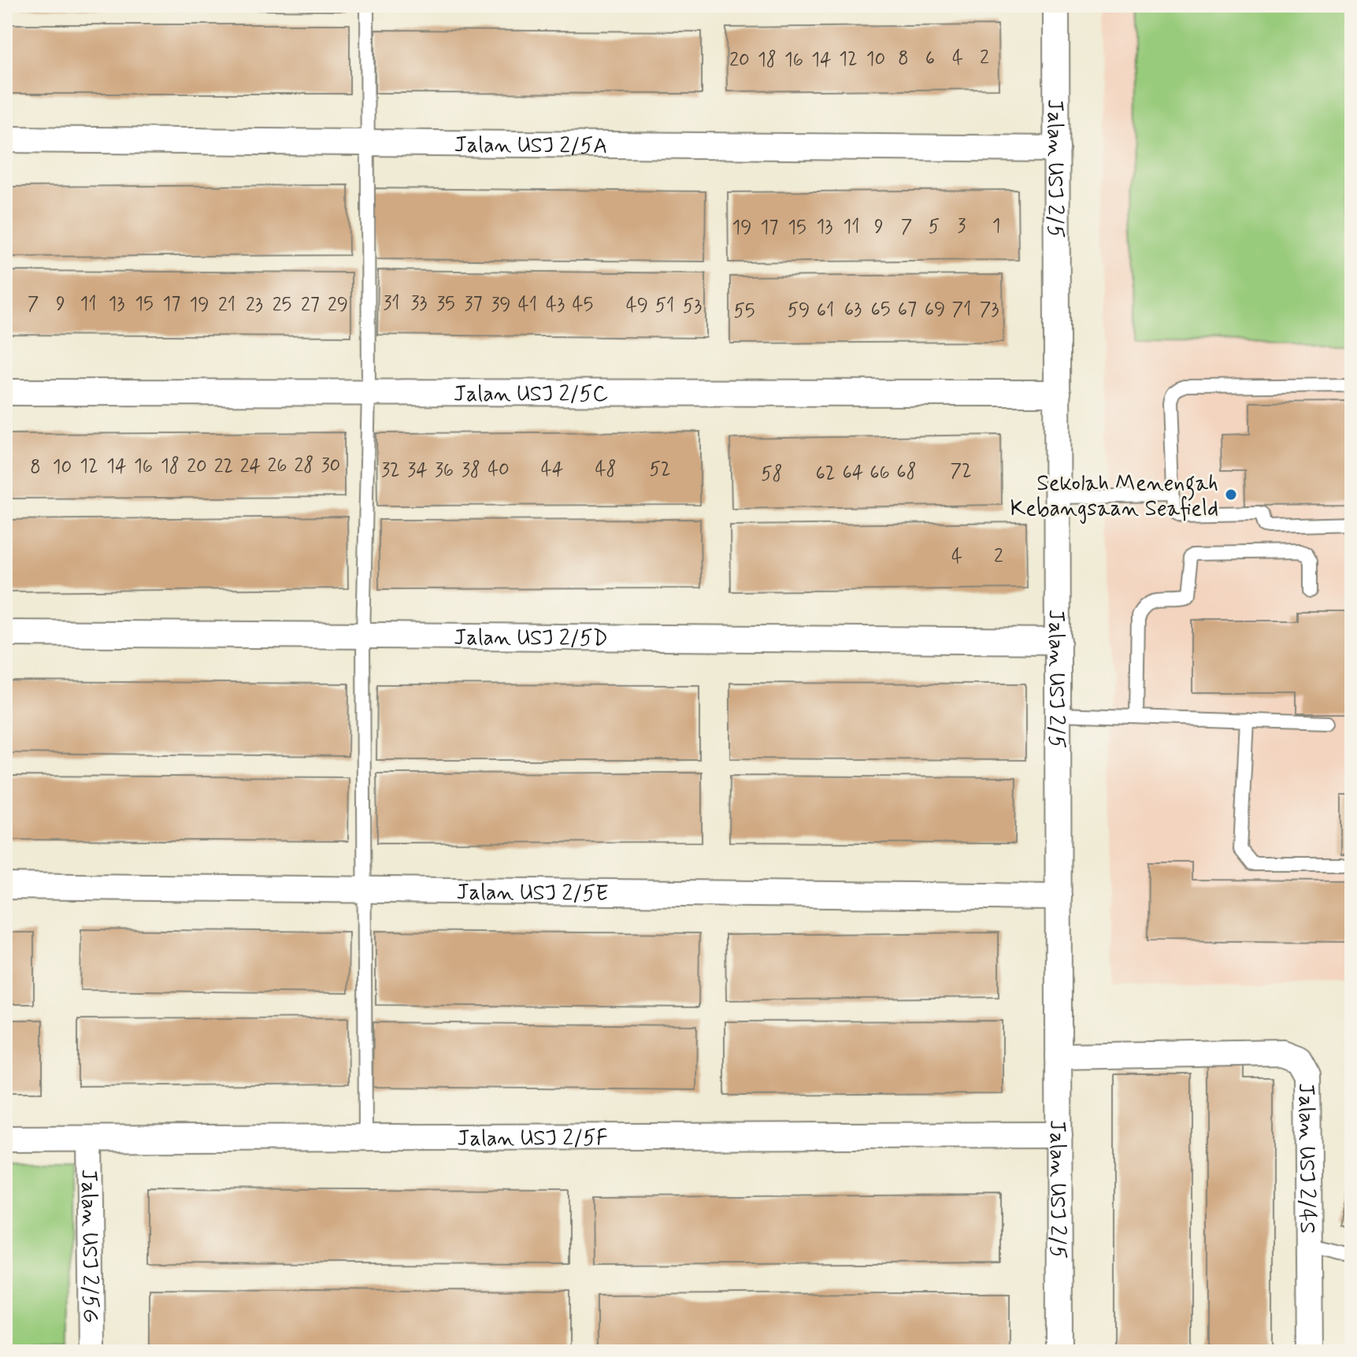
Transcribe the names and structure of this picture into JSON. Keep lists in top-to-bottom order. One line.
{"streets":{"street":["Jalan USJ 2/5A","Jalan USJ 2/5","Jalan USJ 2/5C","Jalan USJ 2/5D","Jalan USJ 2/5E","Jalan USJ 2/5F","Jalan USJ 2/4S","Jalan USJ 2/5G"]},"crossings":[["Jalan USJ 2/5A","Jalan USJ 2/5"],["Jalan USJ 2/5","Jalan USJ 2/5C"],["Jalan USJ 2/5","Jalan USJ 2/5D"],["Jalan USJ 2/5","Jalan USJ 2/5E"],["Jalan USJ 2/5","Jalan USJ 2/5F"],["Jalan USJ 2/5","Jalan USJ 2/4S"],["Jalan USJ 2/5F","Jalan USJ 2/5G"]],"places":["Sekolah Menengah Kebangsaan Seafield"],"house_numbers":["2","8","6","4","12","10","20","18","16","14","3","1","13","11","9","7","5","19","17","15","31","33","7","9","11","13","15","17","35","37","19","21","23","25","27","29","39","41","43","45","49","51","53","63","65","67","69","71","73","59","61","55","26","28","30","12","14","16","18","20","22","24","8","10","40","44","48","52","32","34","36","38","72","68","64","66","62","58","2","4"]}
